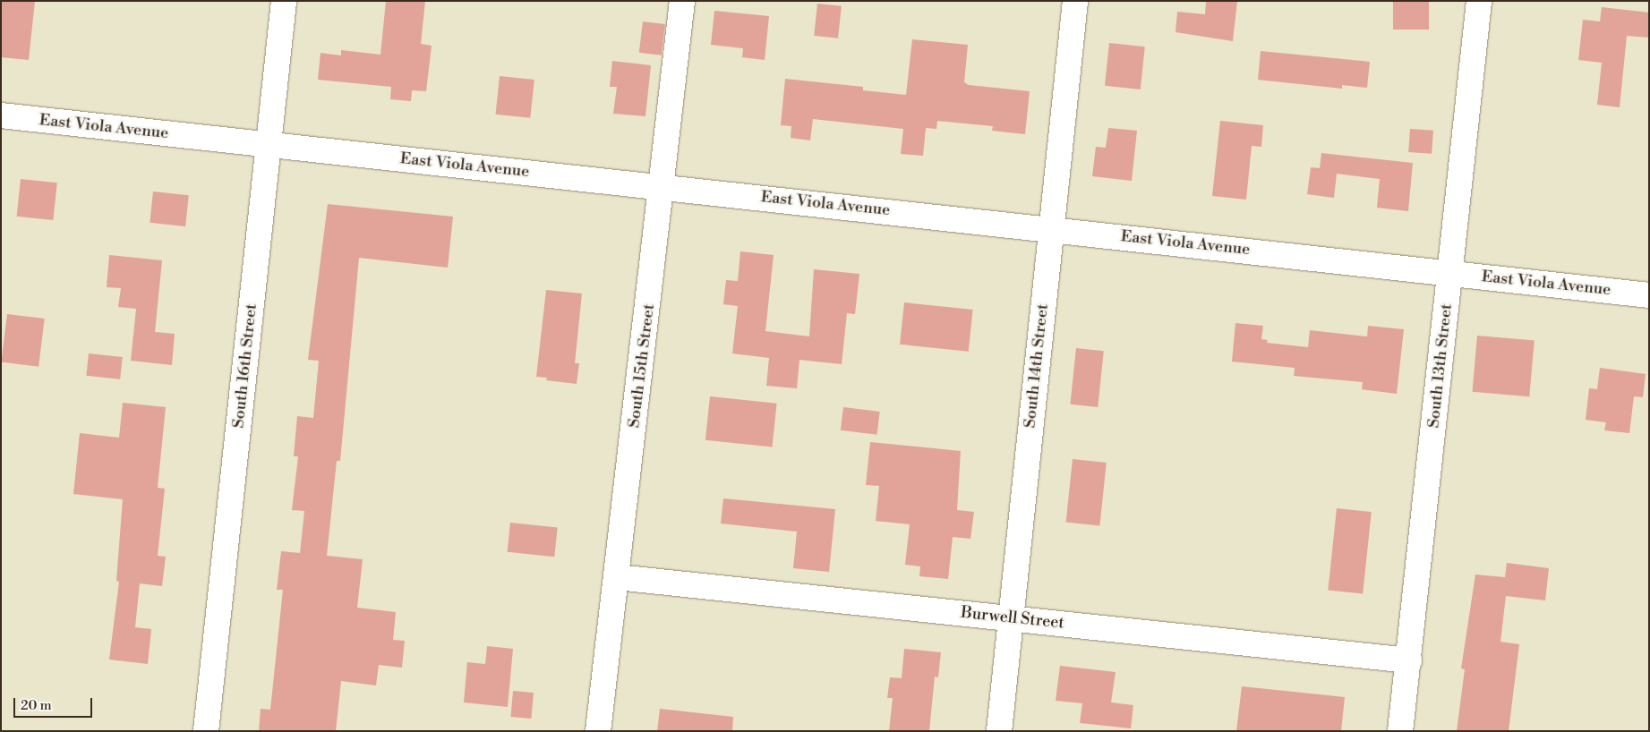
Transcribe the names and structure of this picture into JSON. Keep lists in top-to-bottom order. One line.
{"streets":{"street":["East Viola Avenue","South 16th Street","South 15th Street","South 14th Street","South 13th Street","Burwell Street"]},"crossings":[["East Viola Avenue","South 16th Street"],["East Viola Avenue","South 15th Street"],["East Viola Avenue","South 14th Street"],["East Viola Avenue","South 13th Street"],["South 15th Street","Burwell Street"],["South 14th Street","Burwell Street"],["South 13th Street","Burwell Street"]],"scale_bar":"20 m"}
